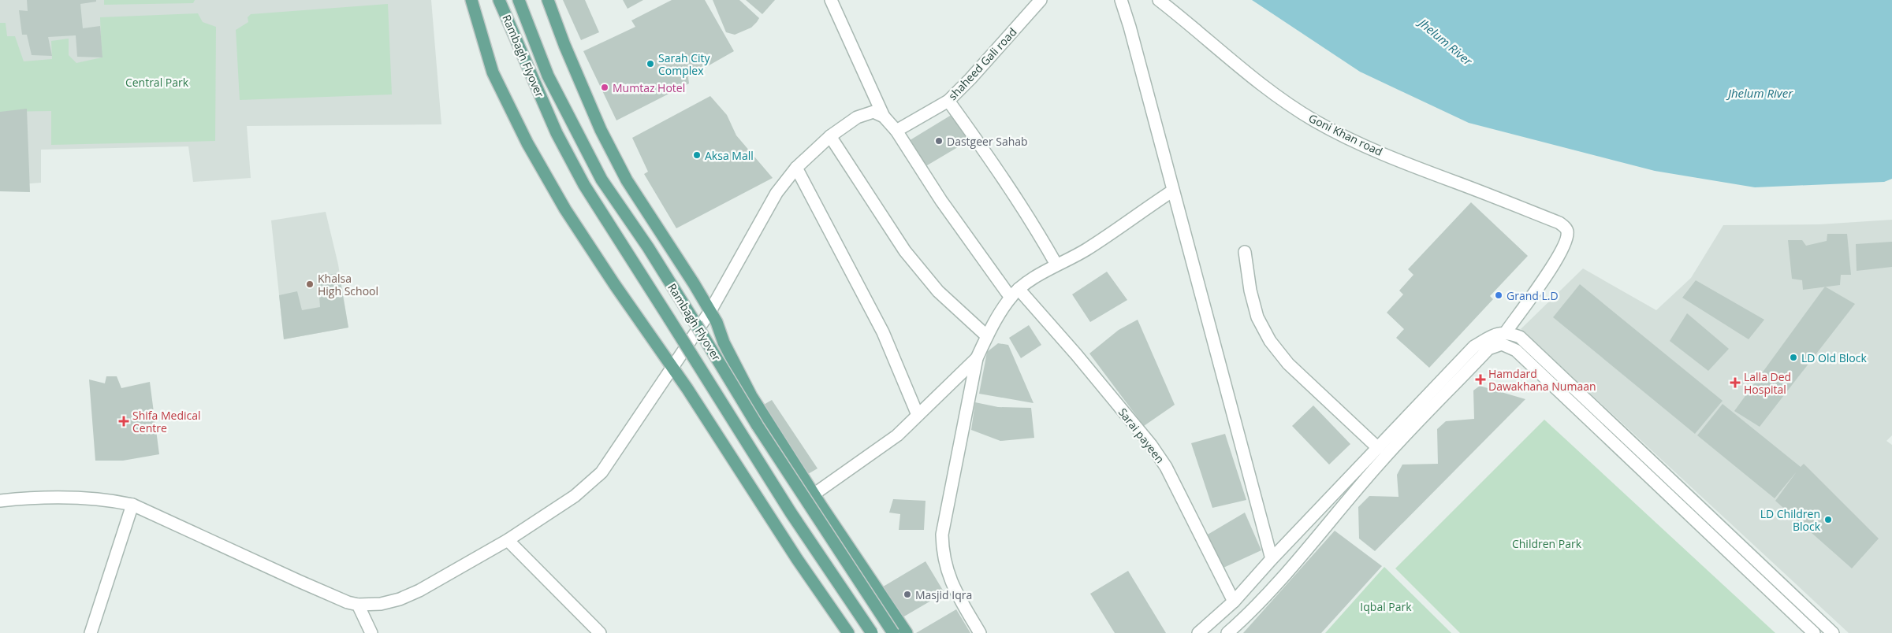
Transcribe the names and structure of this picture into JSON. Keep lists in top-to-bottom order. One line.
{"streets":{"main road":["Rambagh Flyover"],"street":["shaheed Gali road","Goni Khan road","Sarai payeen"]},"water":["Jhelum River"],"parks":["Central Park","Children Park","Iqbal Park"],"places":{"other":["Sarah City Complex","Mumtaz Hotel","Dastgeer Sahab","Aksa Mall","Khalsa High School","Grand L.D","LD Old Block","LD Children Block","Masjid Iqra"],"health":["Hamdard Dawakhana Numaan","Lalla Ded Hospital","Shifa Medical Centre"]}}
